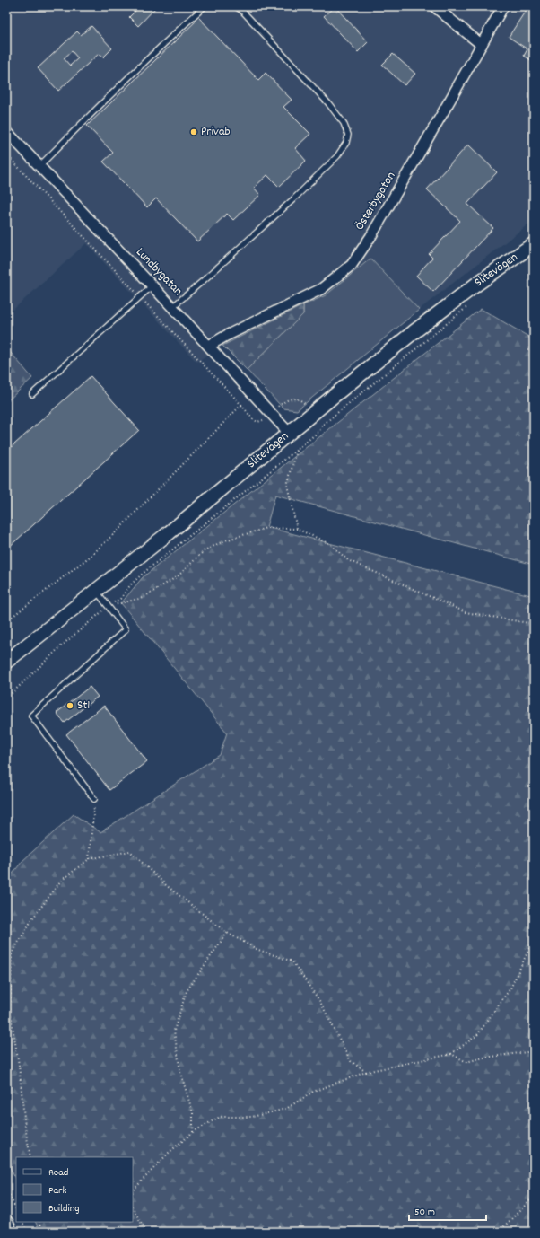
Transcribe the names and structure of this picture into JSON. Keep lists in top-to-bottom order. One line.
{"streets":{"main road":["Slitevägen"],"street":["Österbygatan","Lundbygatan"]},"crossings":[["Österbygatan","Lundbygatan"],["Slitevägen","Lundbygatan"]],"places":["Privab","St1"],"legend":["Road","Park","Building"],"scale_bar":"50 m"}
